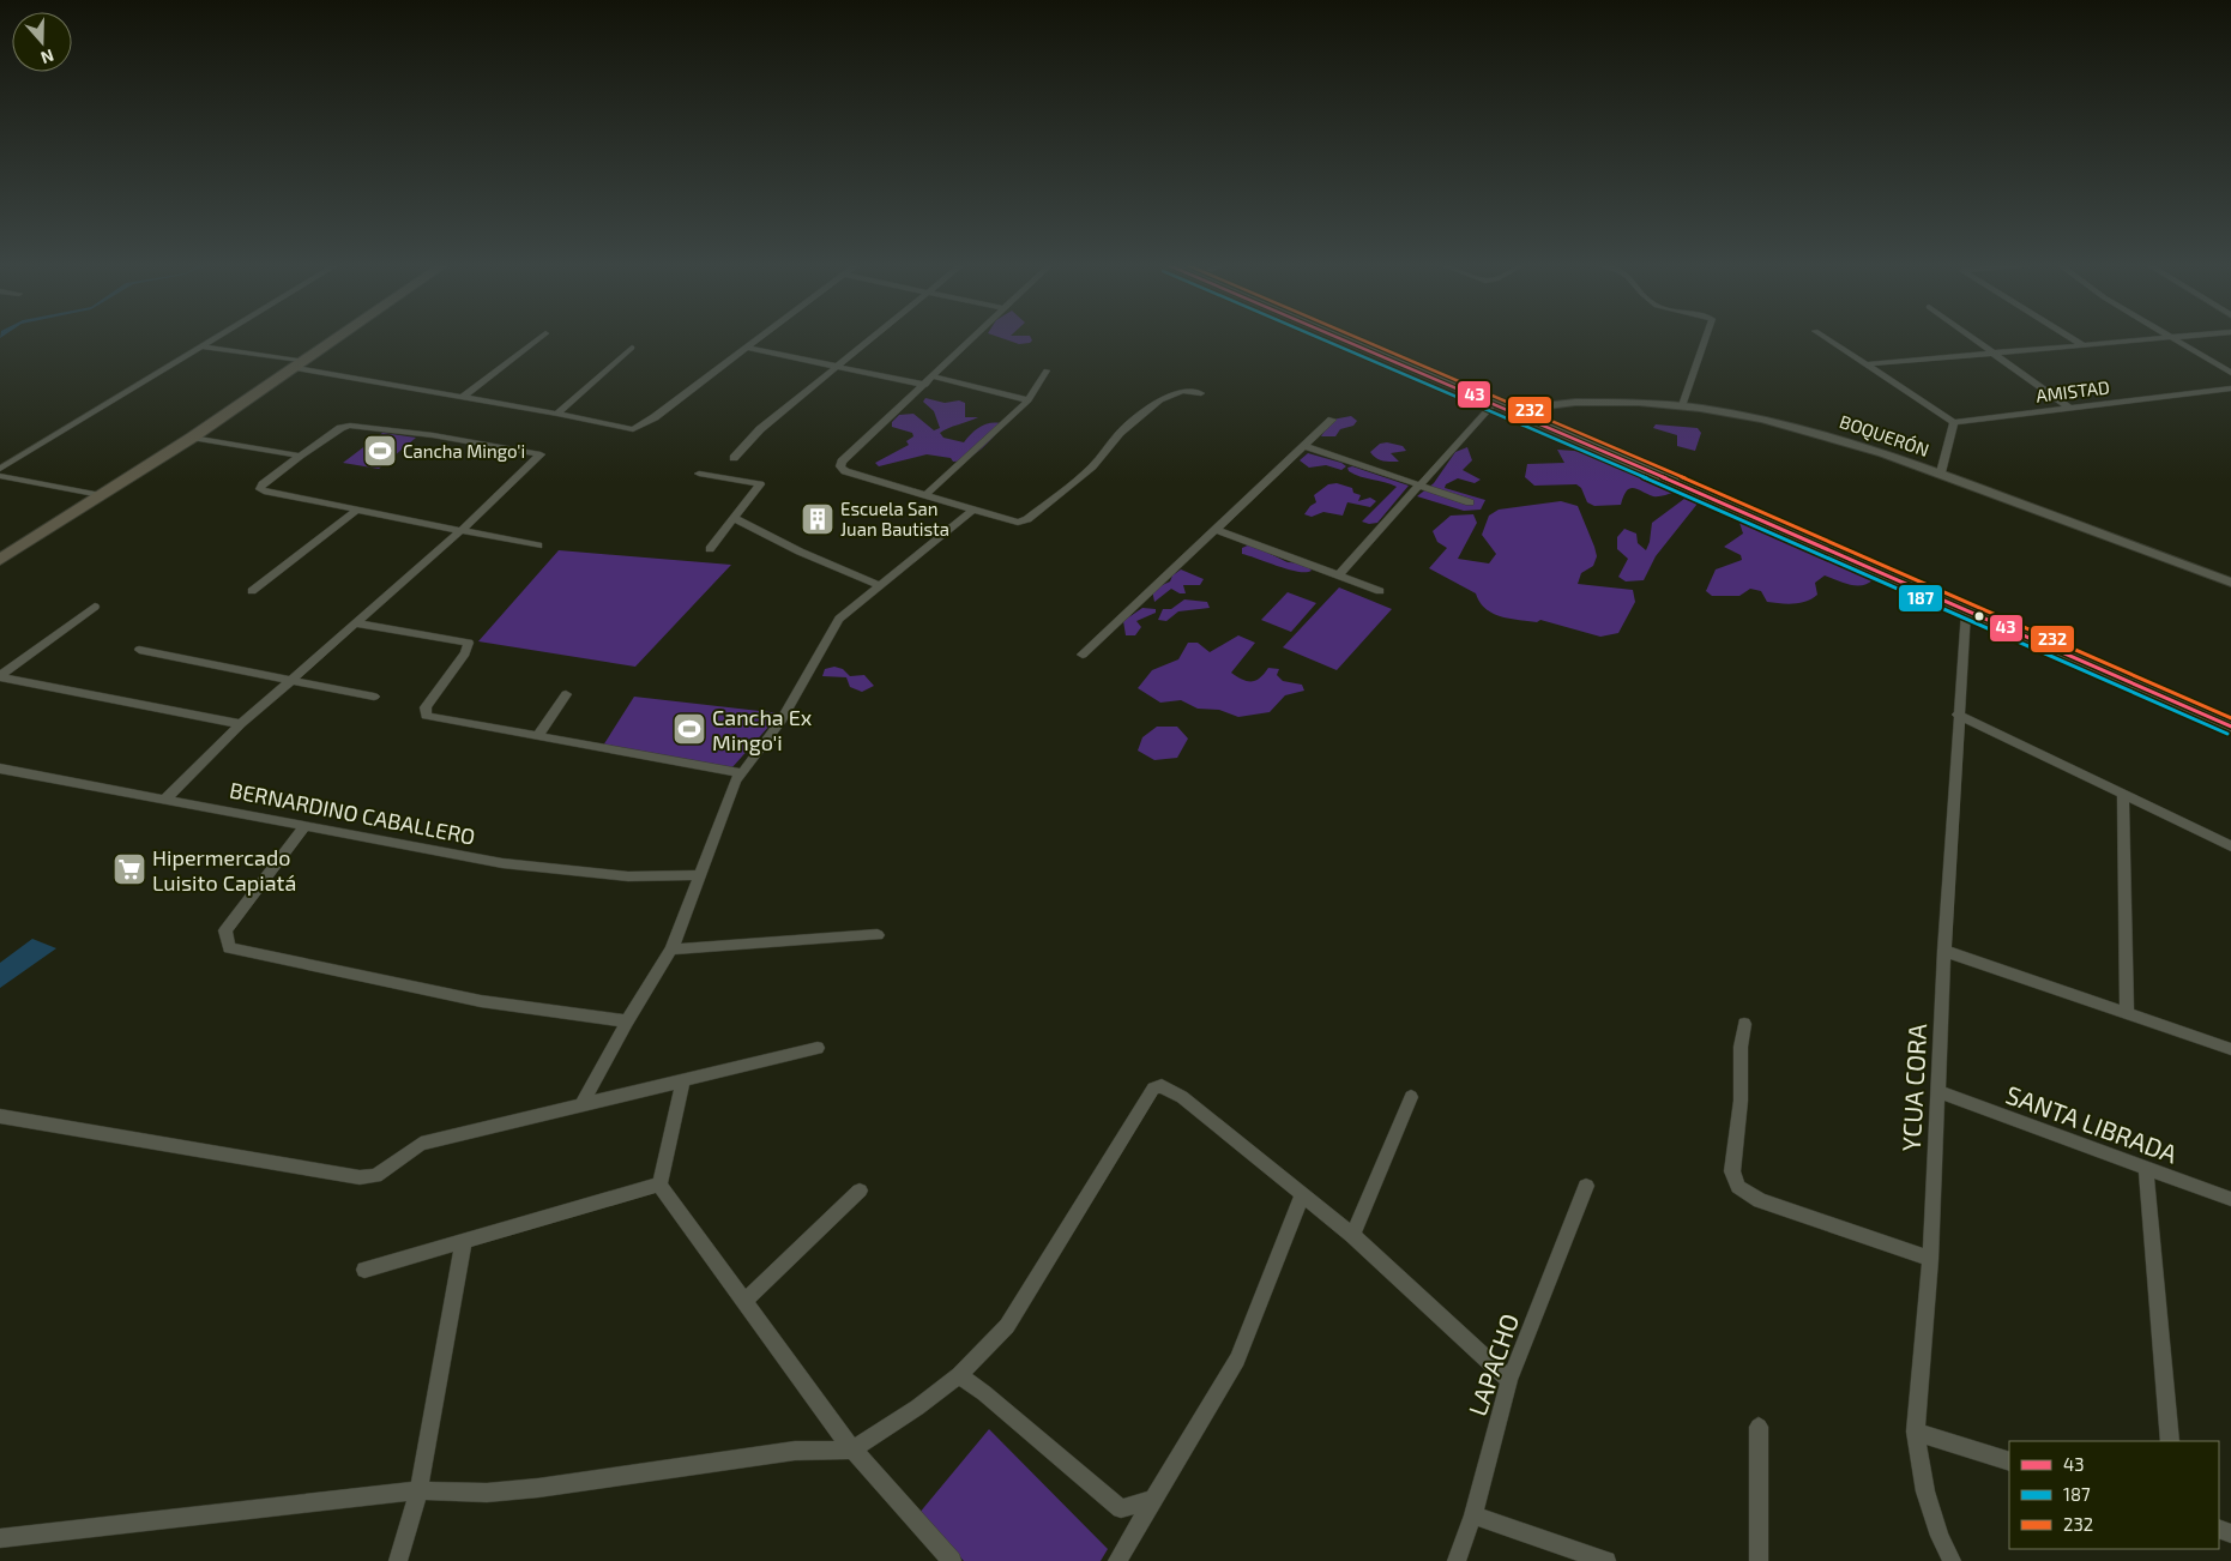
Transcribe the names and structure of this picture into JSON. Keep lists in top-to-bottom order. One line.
{"streets":{"street":["AMISTAD","BOQUERÓN","BERNARDINO CABALLERO","YCUA CORA","SANTA LIBRADA","LAPACHO"]},"crossings":[["YCUA CORA","SANTA LIBRADA"]],"places":{"sports":["Cancha Mingo'i","Cancha Ex Mingo'i"],"building":["Escuela San Juan Bautista"],"supermarket":["Hipermercado Luisito Capiatá"]},"lines":["transit line 43","transit line 187","transit line 232"],"legend":["43","187","232"],"north":"bottom"}
